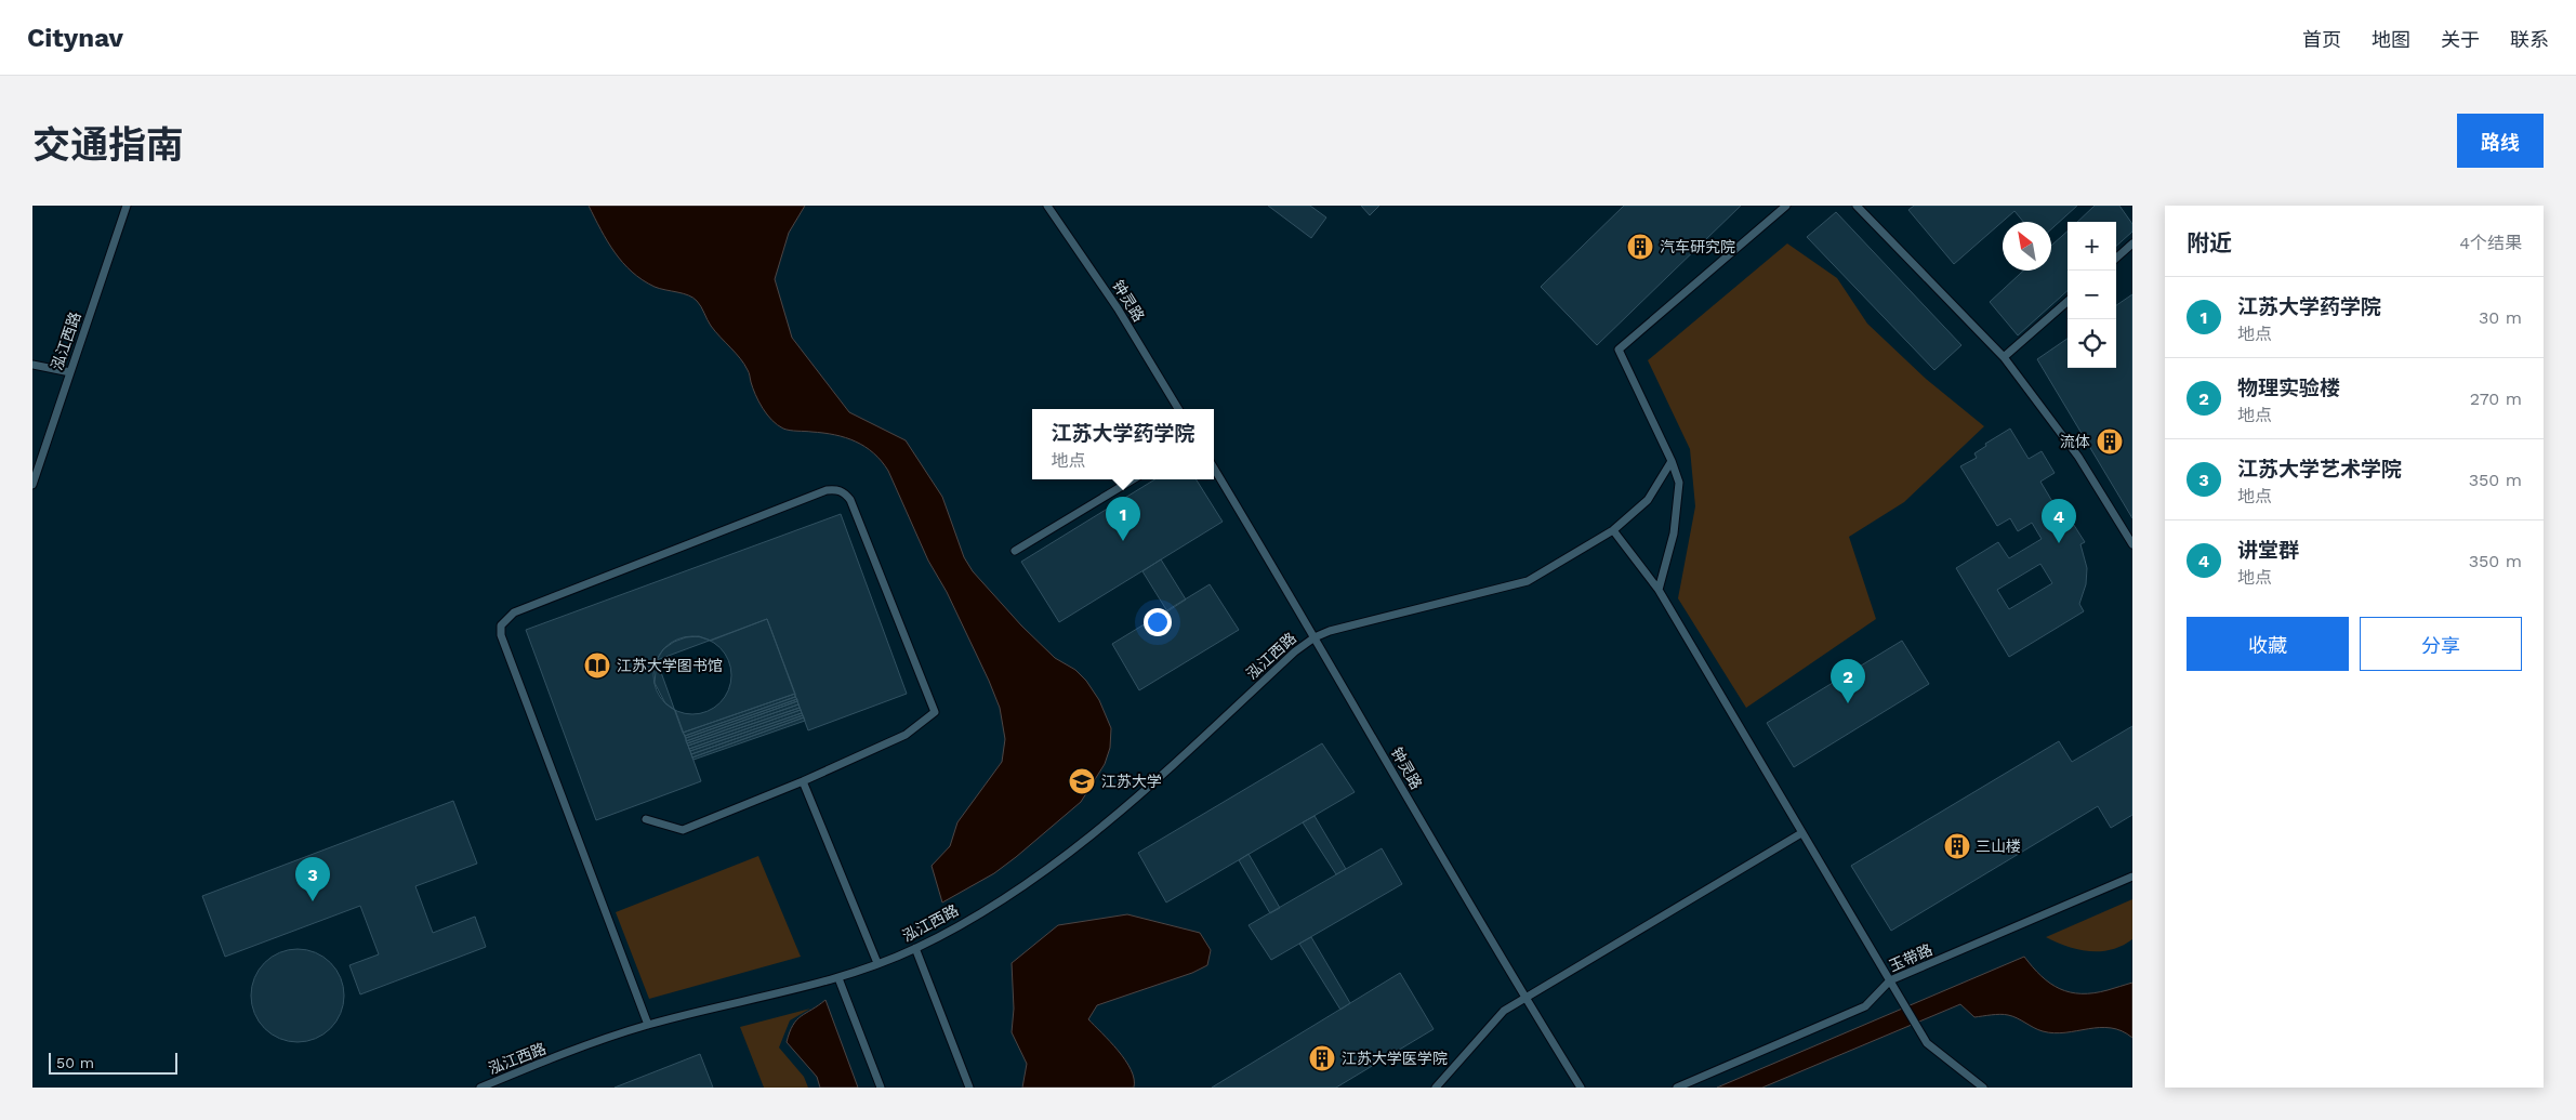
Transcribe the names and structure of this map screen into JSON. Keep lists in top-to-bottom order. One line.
{"streets":{"lane":["钟灵路","泓江西路","玉带路"]},"crossings":[["钟灵路","泓江西路"]],"places":{"building":["汽车研究院","流体","三山楼","江苏大学医学院"],"library":["江苏大学图书馆"],"school or university":["江苏大学"]},"scale_bar":"50 m","north":"top left","page":{"header":"Citynav","nav":["首页","地图","关于","联系"],"title":"交通指南","buttons":["路线",["收藏","分享"]],"heading":["附近","4个结果"],"map_buttons":["+","−"],"list":[{"mark":"1","name":"江苏大学药学院","note":"地点","value":"30 m"},{"mark":"2","name":"物理实验楼","note":"地点","value":"270 m"},{"mark":"3","name":"江苏大学艺术学院","note":"地点","value":"350 m"},{"mark":"4","name":"讲堂群","note":"地点","value":"350 m"}],"popup":["江苏大学药学院","地点"],"pins":["1","4","2","3"],"scale":"50 m"}}
